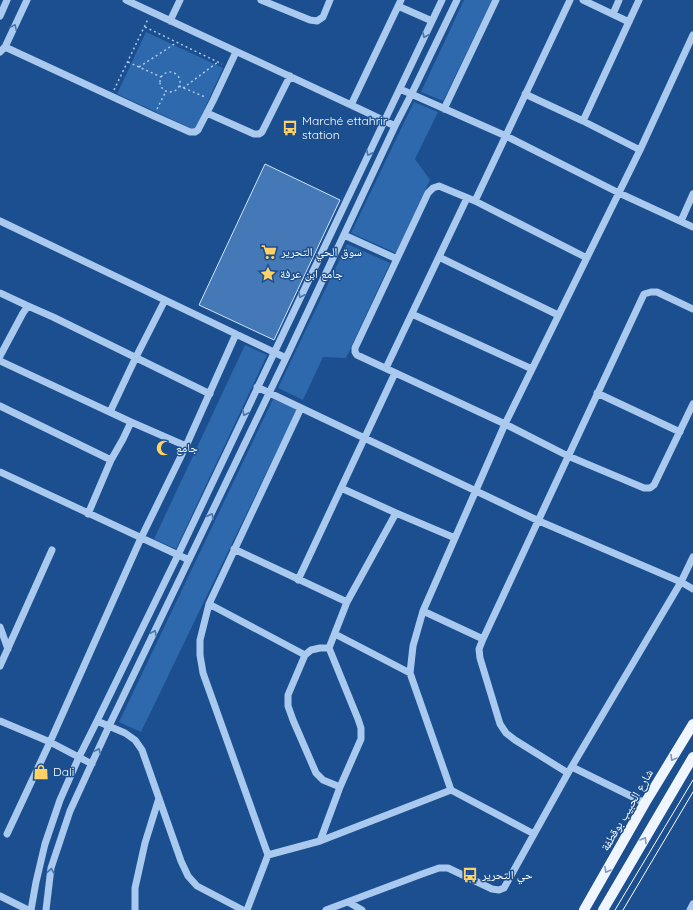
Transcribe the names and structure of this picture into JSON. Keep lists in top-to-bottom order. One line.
{"streets":{"main road":["شارع الحبيب بوقطفة"]},"places":{"bus stop":["Marché ettahrir station","حي التحرير"],"supermarket":["سوق الحي التحرير"],"place":["جامع ابن عرفة"],"mosque":["جامع"],"shop":["Dali"]}}
